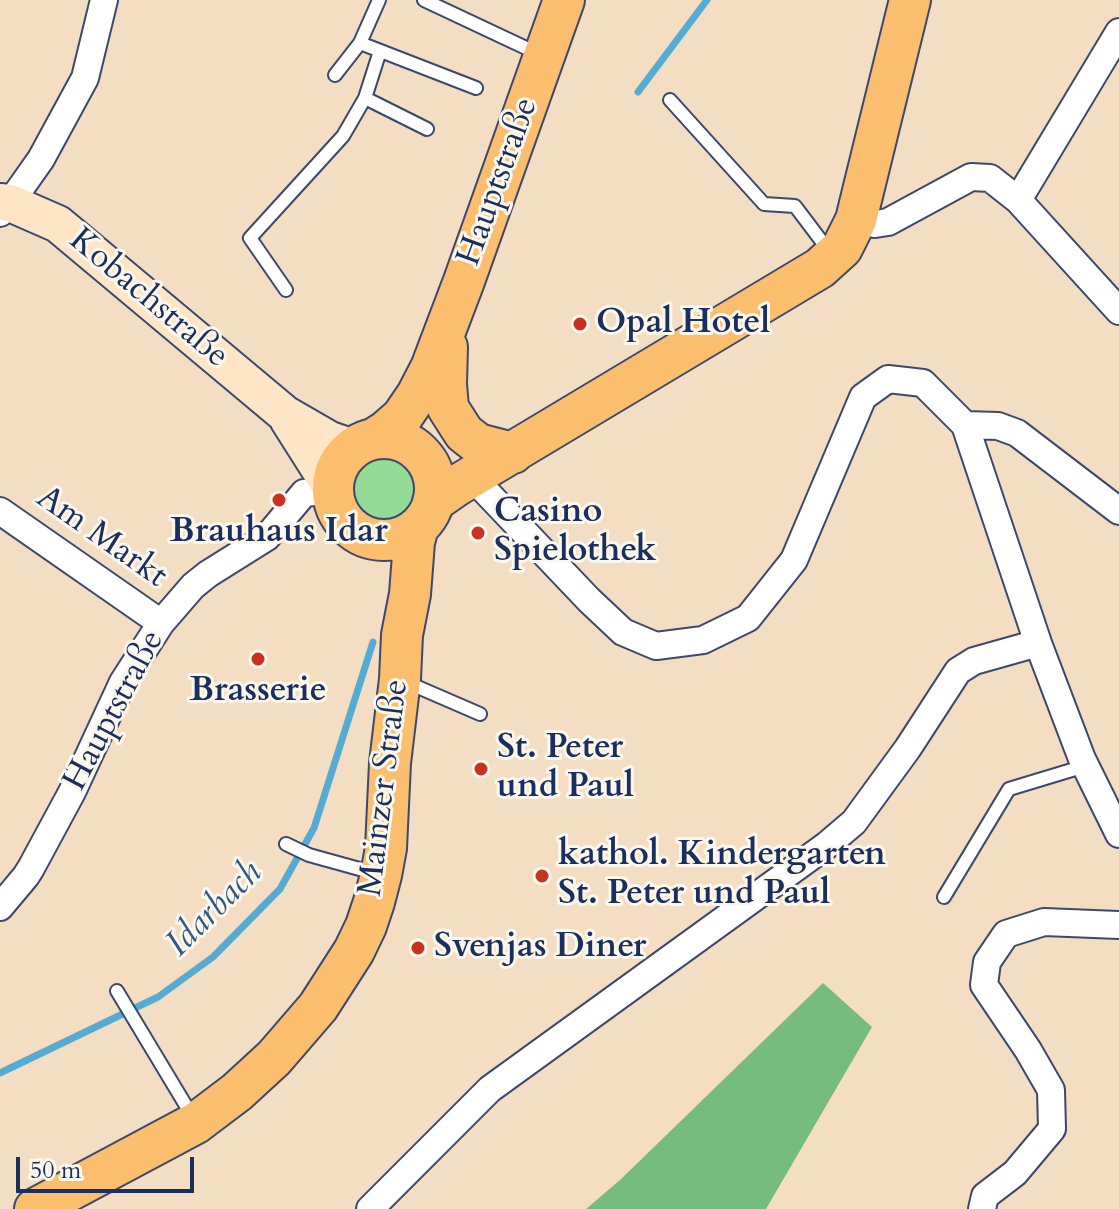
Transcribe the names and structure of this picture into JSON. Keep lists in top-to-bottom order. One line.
{"streets":{"main road":["Hauptstraße","Mainzer Straße"],"street":["Kobachstraße","Am Markt"]},"crossings":[["Hauptstraße","Kobachstraße"],["Hauptstraße","Am Markt"],["Hauptstraße","Mainzer Straße"],["Kobachstraße","Mainzer Straße"]],"water":["Idarbach"],"places":["Opal Hotel","Brauhaus Idar","Casino Spielothek","Brasserie","St. Peter und Paul","kathol. Kindergarten St. Peter und Paul","Svenjas Diner"],"scale_bar":"50 m"}
